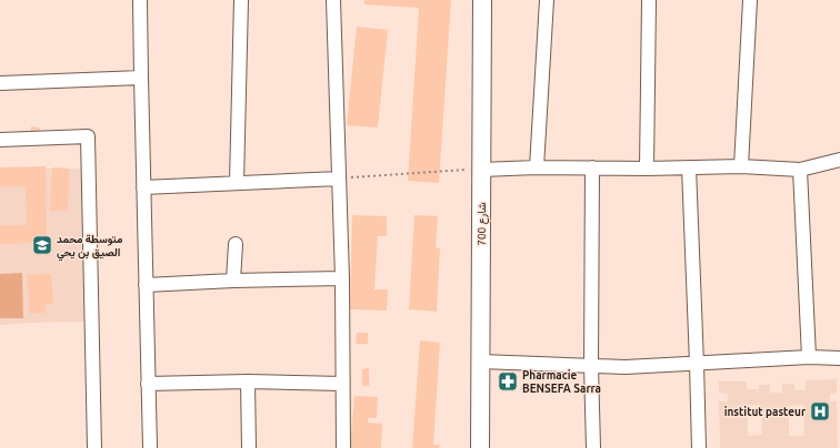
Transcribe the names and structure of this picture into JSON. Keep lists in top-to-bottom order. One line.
{"streets":{"main road":["شارع 700"]},"places":{"school or university":["متوسطة محمد الصيق بن يحي"],"pharmacy":["Pharmacie BENSEFA Sarra"],"hospital":["institut pasteur"]}}
